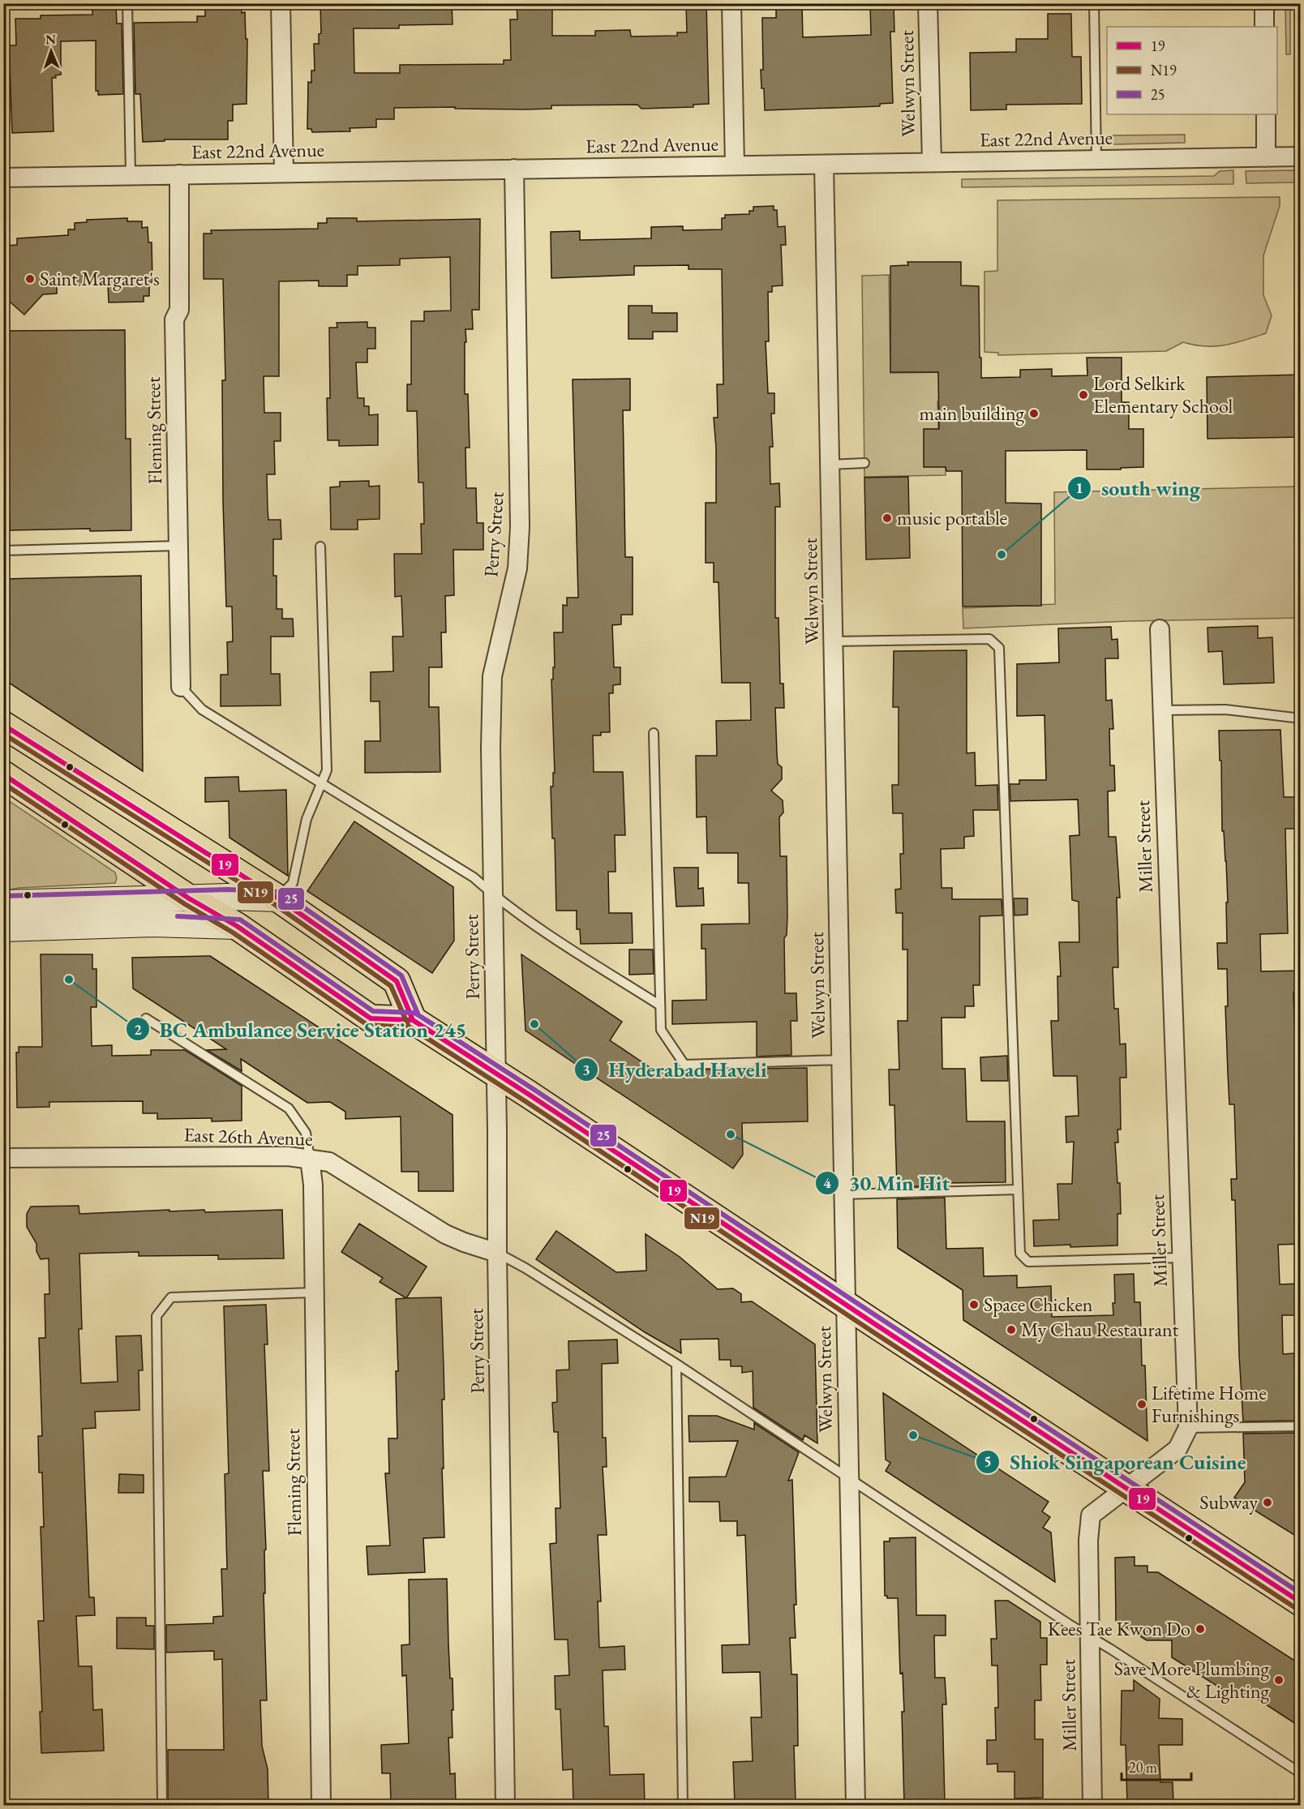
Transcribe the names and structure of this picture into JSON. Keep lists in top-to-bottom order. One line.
{"streets":{"street":["Welwyn Street","East 22nd Avenue","Fleming Street","Perry Street","Miller Street","East 26th Avenue"]},"crossings":[["Welwyn Street","East 22nd Avenue"],["East 22nd Avenue","Fleming Street"],["East 22nd Avenue","Perry Street"],["Fleming Street","East 26th Avenue"],["Perry Street","East 26th Avenue"]],"places":["Saint Margaret's","Lord Selkirk Elementary School","main building","music portable","south wing","BC Ambulance Service Station 245","Hyderabad Haveli","30 Min Hit","Space Chicken","My Chau Restaurant","Lifetime Home Furnishings","Shiok Singaporean Cuisine","Subway","Kees Tae Kwon Do","Save More Plumbing & Lighting"],"lines":["transit line 19","transit line N19","transit line 25"],"legend":["19","N19","25"],"scale_bar":"20 m","north":"top"}
